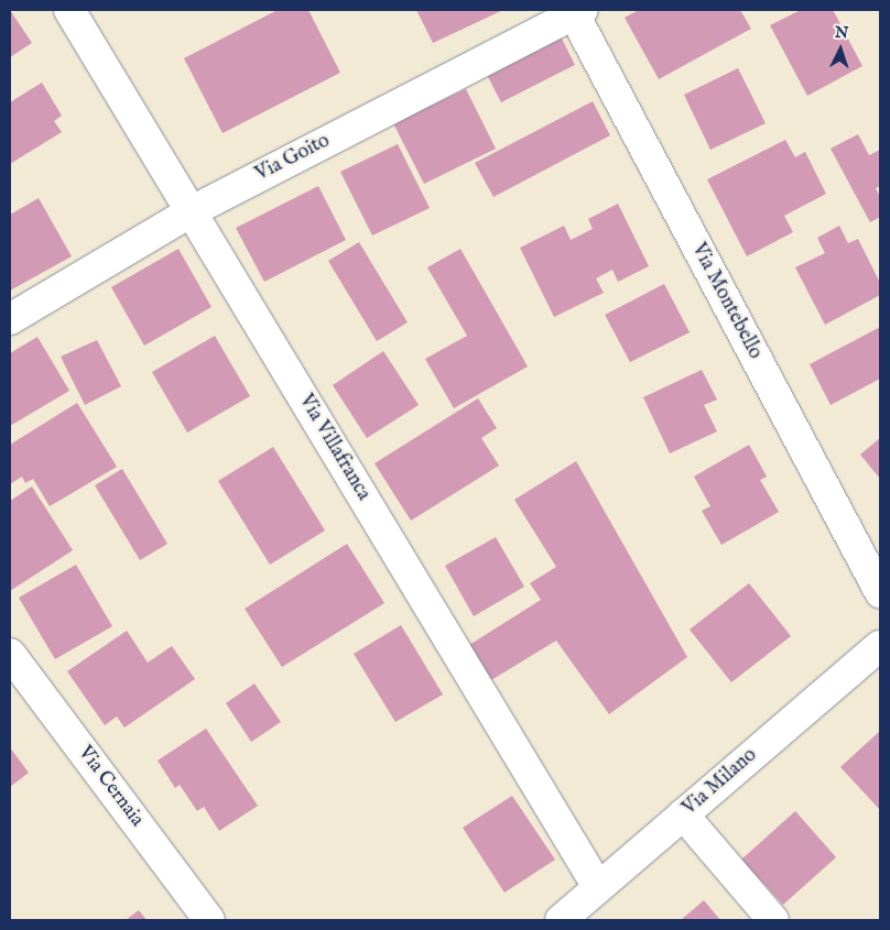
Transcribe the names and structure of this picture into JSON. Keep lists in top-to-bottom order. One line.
{"streets":{"street":["Via Goito","Via Montebello","Via Villafranca","Via Milano","Via Cernaia"]},"crossings":[["Via Goito","Via Montebello"],["Via Goito","Via Villafranca"],["Via Villafranca","Via Milano"]],"north":"top"}
